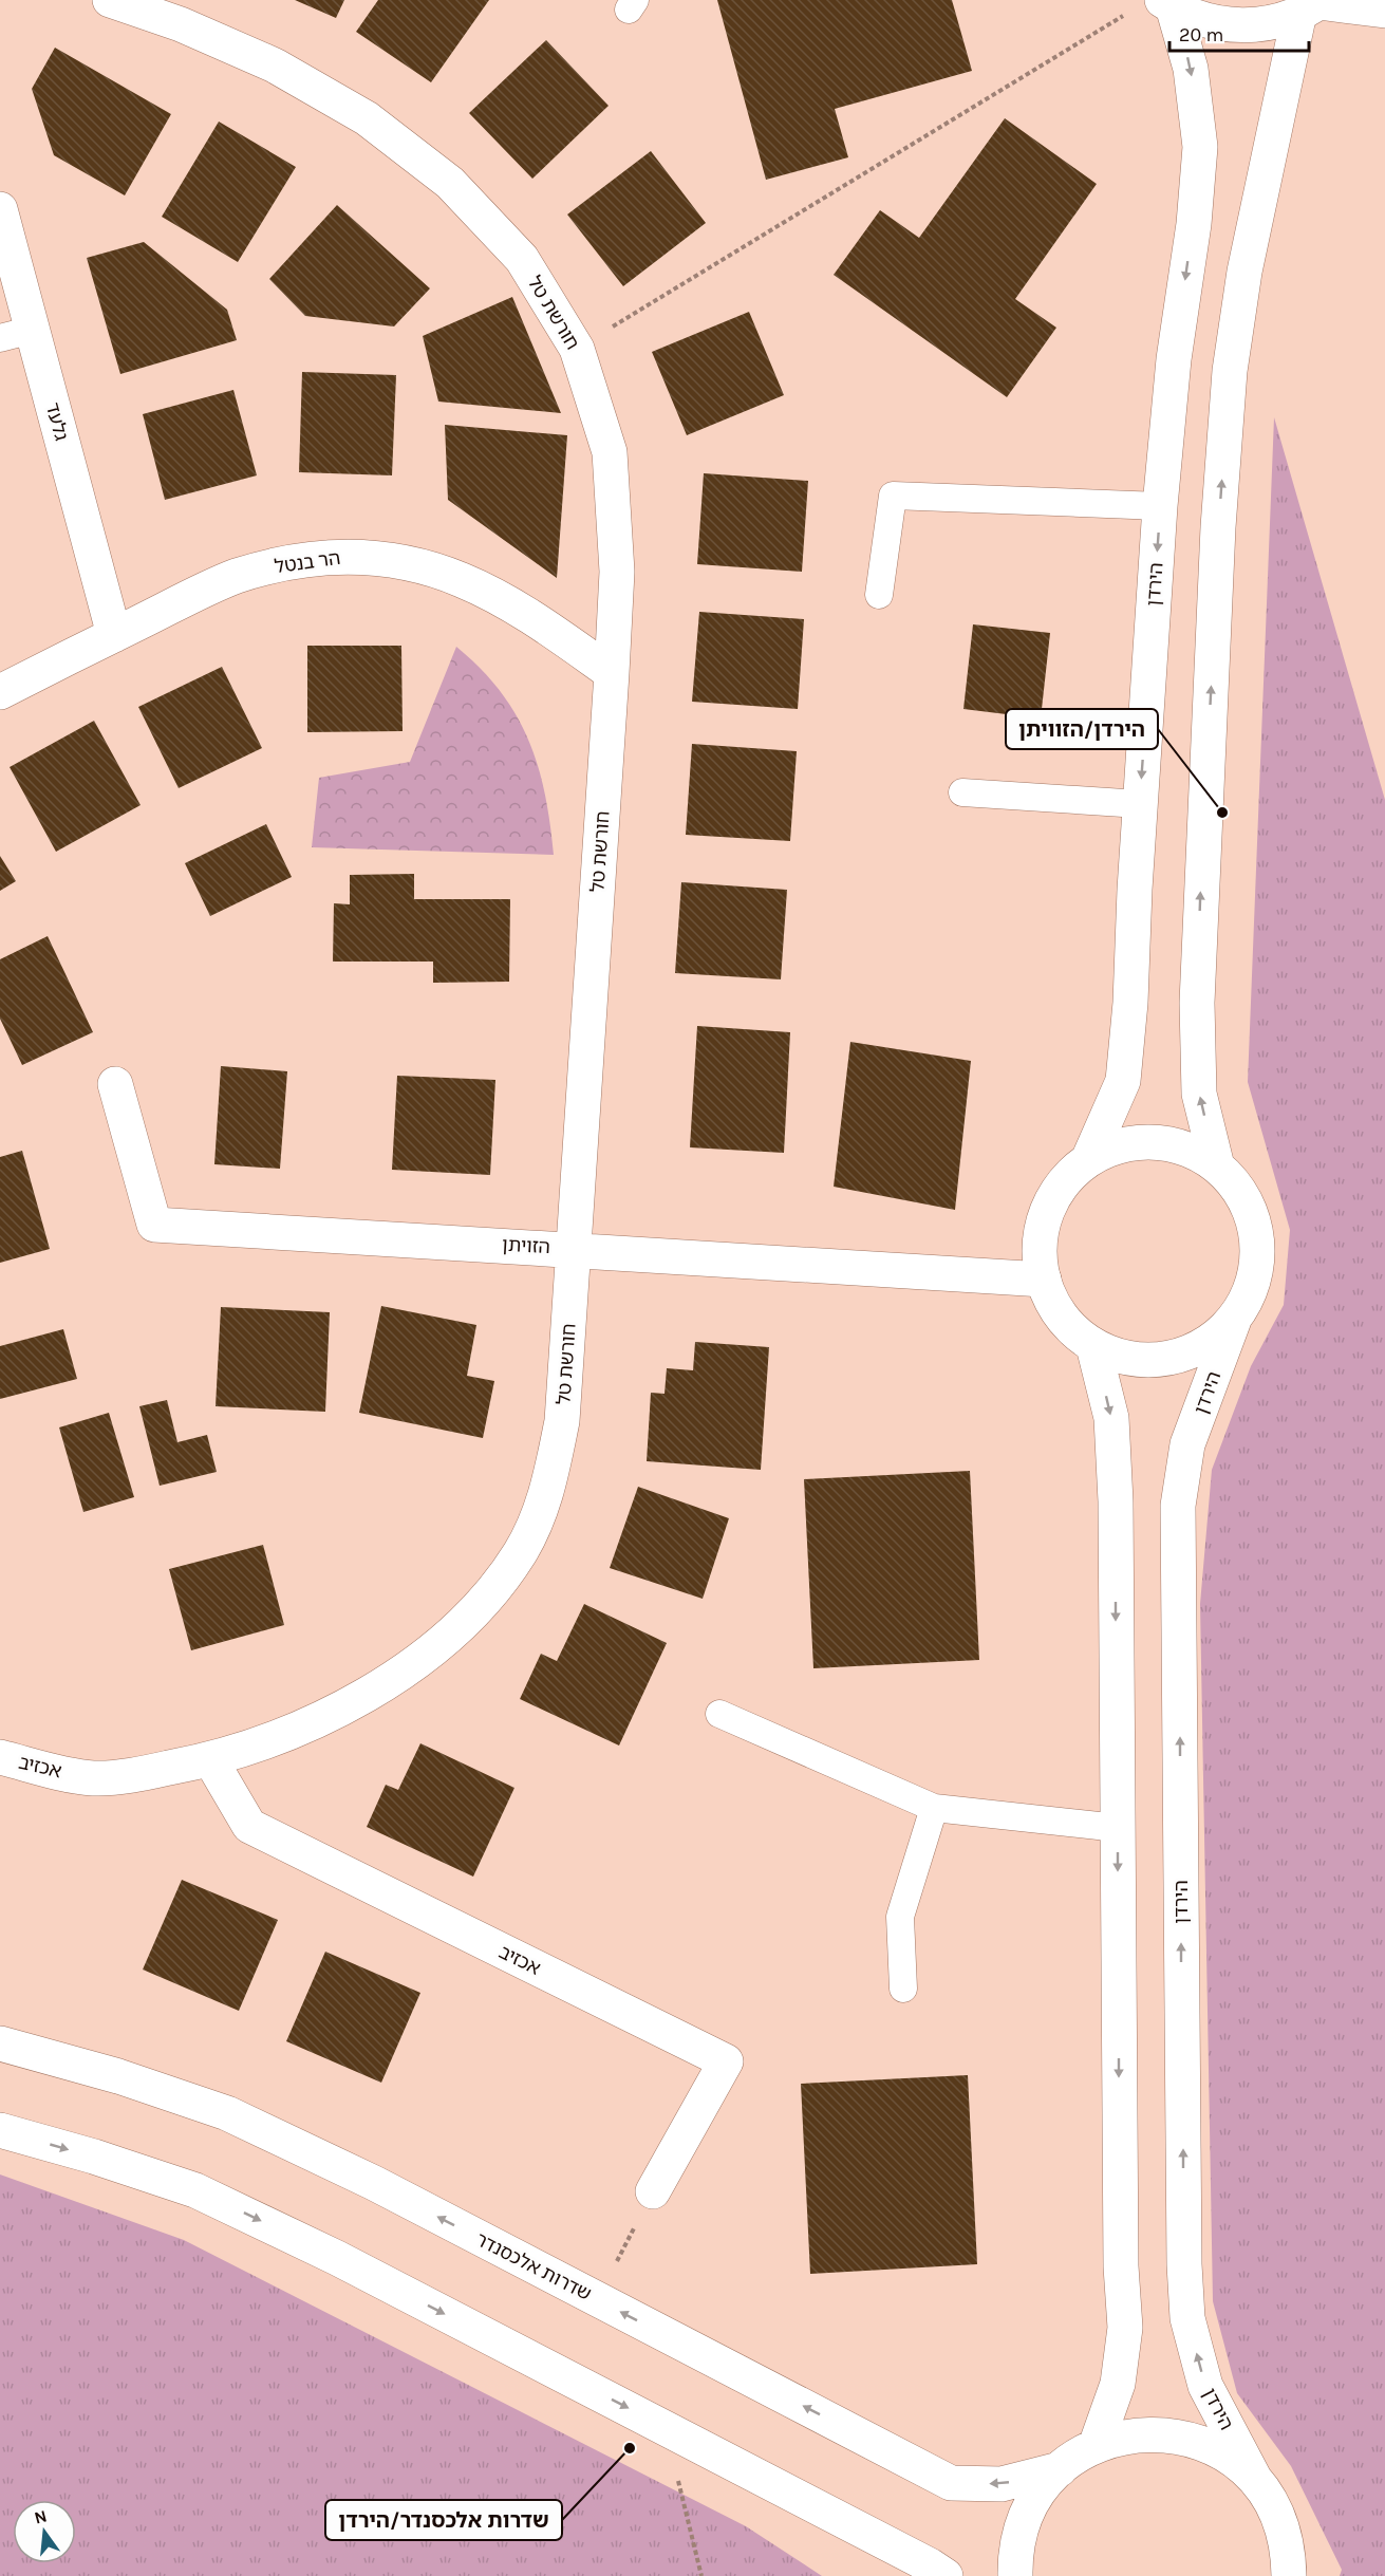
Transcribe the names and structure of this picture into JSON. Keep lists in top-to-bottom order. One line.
{"streets":{"street":["חורשת טל","גלעד","הר בנטל","הירדן","הזויתן","אכזיב","שדרות אלכסנדר"]},"crossings":[["חורשת טל","הר בנטל"],["חורשת טל","הזויתן"],["חורשת טל","אכזיב"],["גלעד","הר בנטל"],["הירדן","הזויתן"]],"places":["הירדן/הזוויתן","שדרות אלכסנדר/הירדן"],"scale_bar":"20 m","north":"top"}
